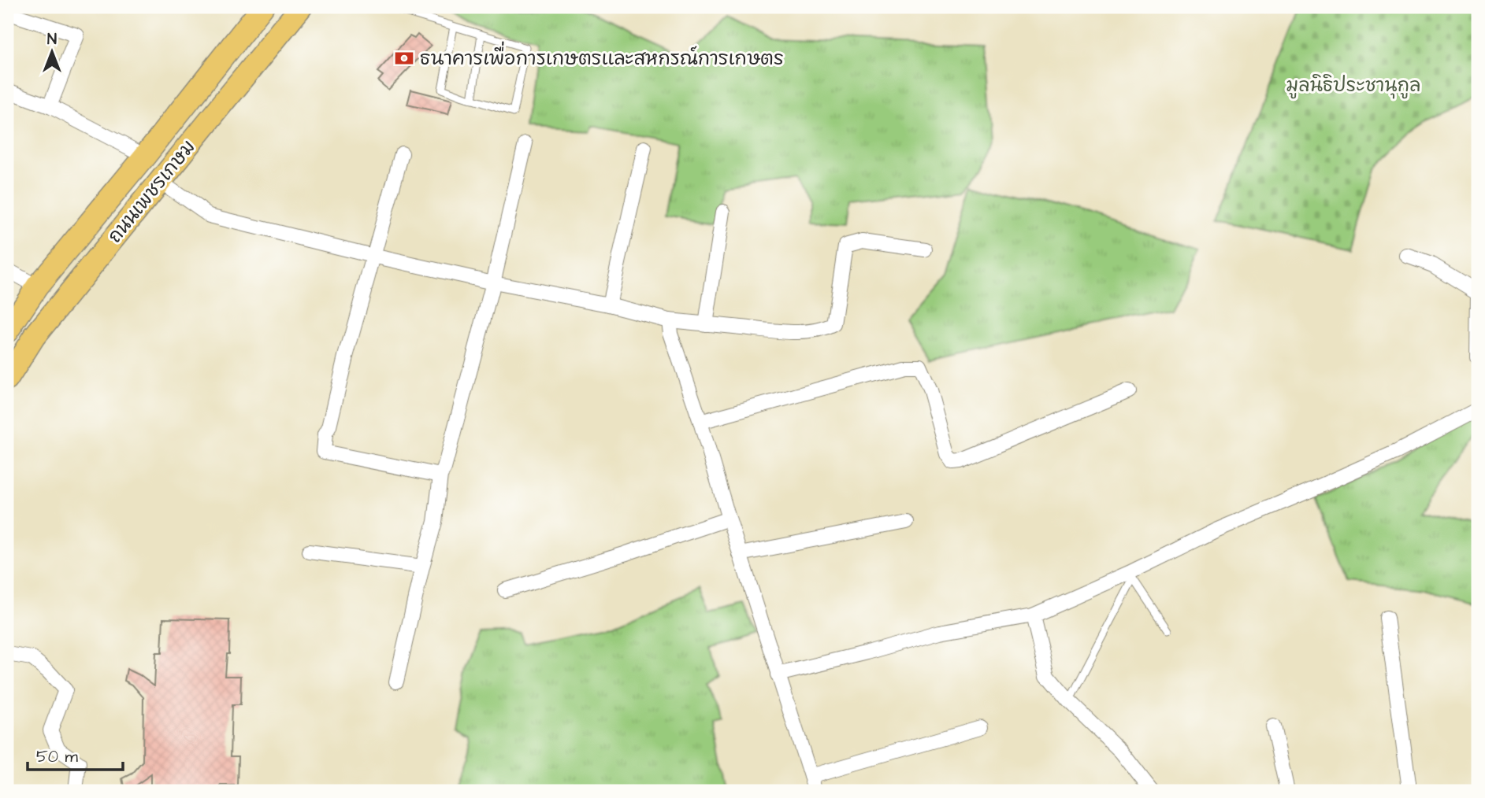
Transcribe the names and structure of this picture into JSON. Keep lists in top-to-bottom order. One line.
{"streets":{"highway":["ถนนเพชรเกษม"]},"parks":["มูลนิธิประชานุกูล"],"places":{"bank":["ธนาคารเพื่อการเกษตรและสหกรณ์การเกษตร"]},"scale_bar":"50 m","north":"top"}
